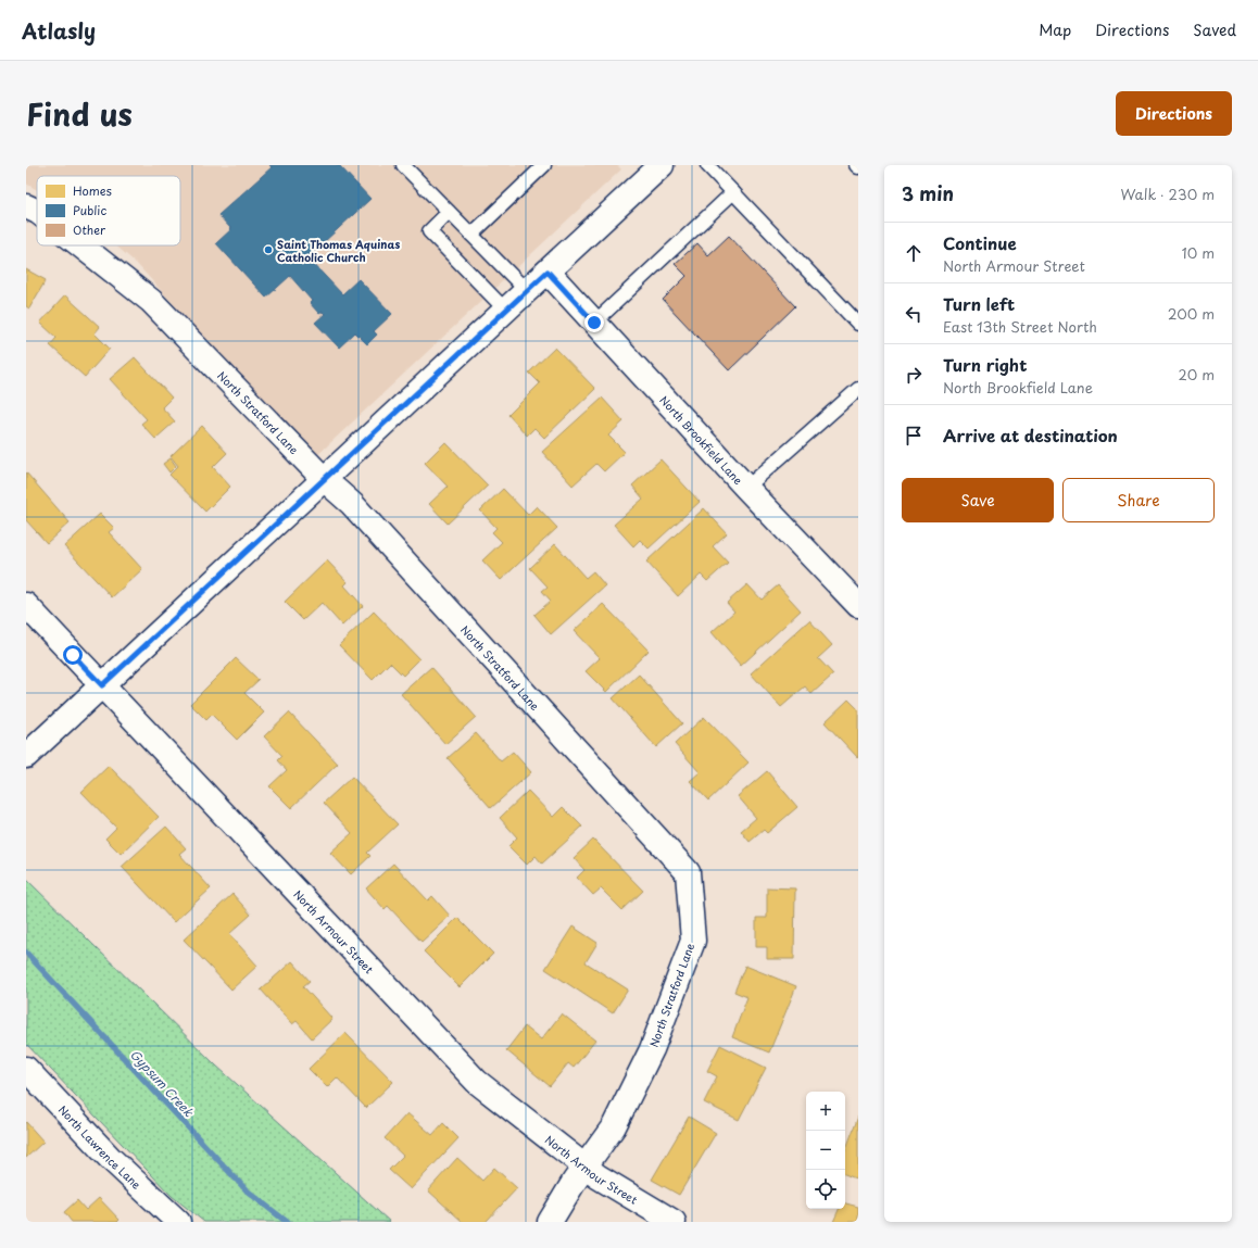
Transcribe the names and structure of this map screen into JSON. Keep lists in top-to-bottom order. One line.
{"streets":{"street":["North Stratford Lane","North Brookfield Lane","North Armour Street","North Lawrence Lane"]},"crossings":[["North Stratford Lane","North Armour Street"]],"water":["Gypsum Creek"],"places":["Saint Thomas Aquinas Catholic Church"],"legend":["Homes","Public","Other"],"page":{"header":"Atlasly","nav":["Map","Directions","Saved"],"title":"Find us","buttons":["Directions",["Save","Share"]],"heading":["3 min","Walk · 230 m"],"list":[["Continue","North Armour Street","10 m"],["Turn left","East 13th Street North","200 m"],["Turn right","North Brookfield Lane","20 m"],"Arrive at destination"],"map_buttons":["+","−"]}}
